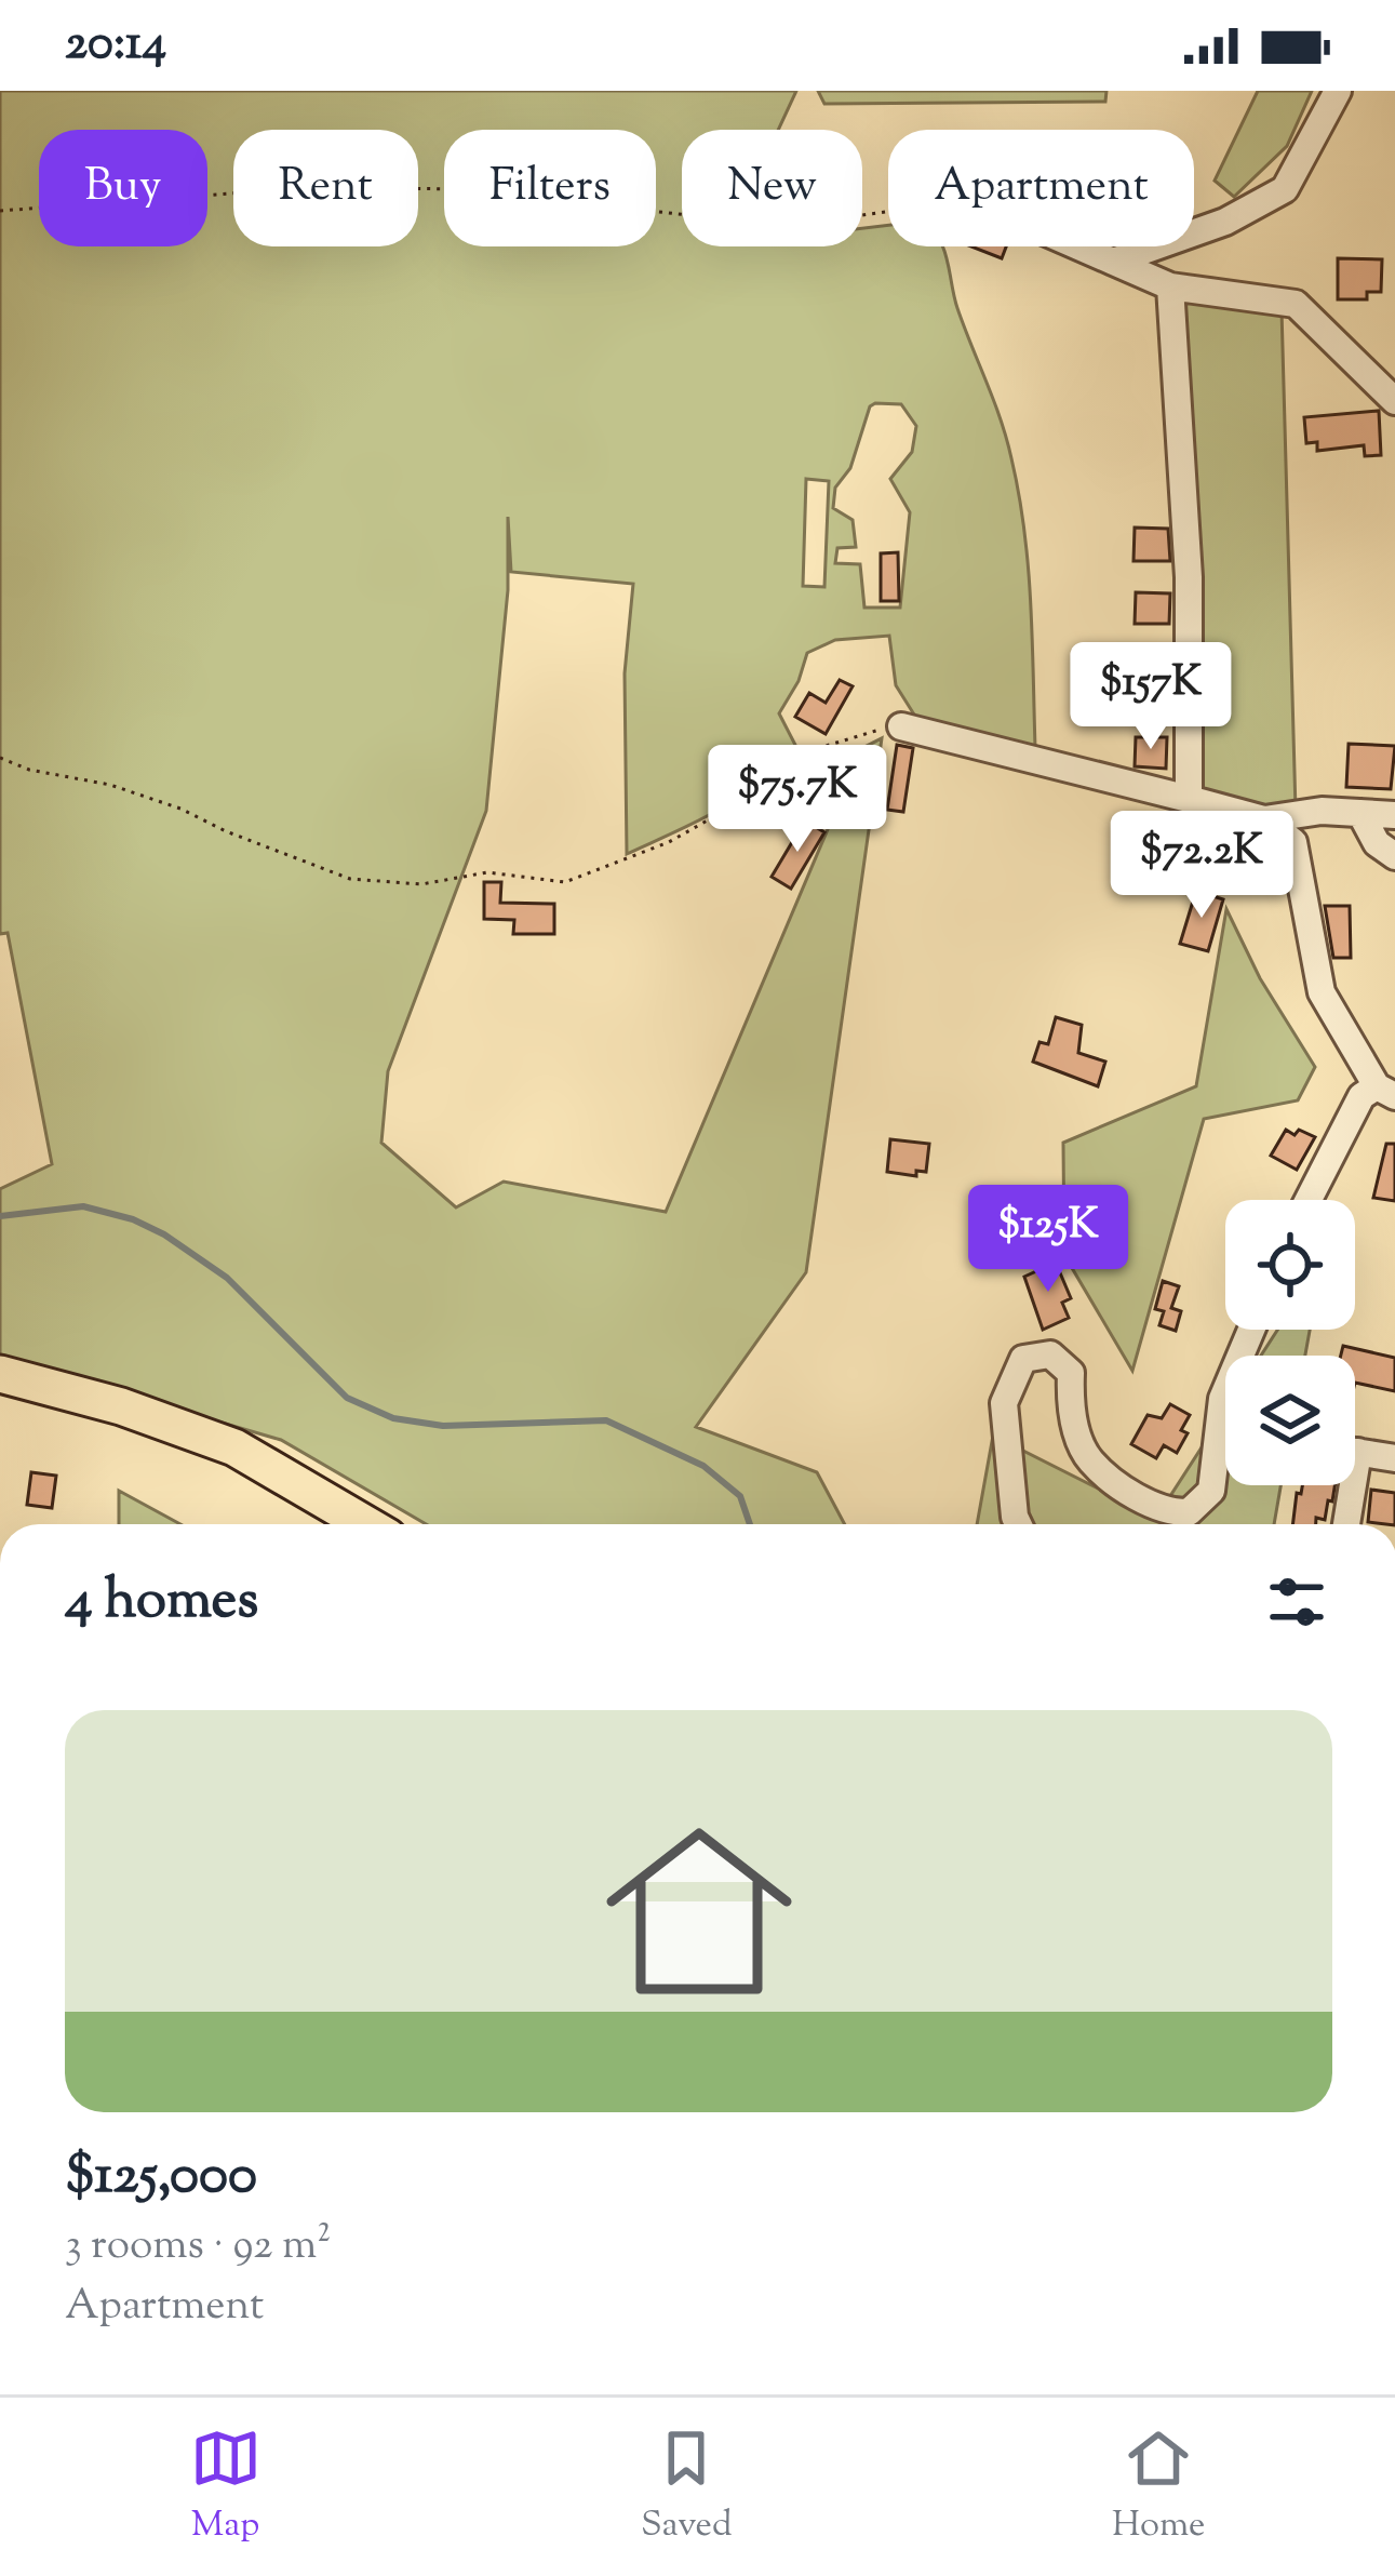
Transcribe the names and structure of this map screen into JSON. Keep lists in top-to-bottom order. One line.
{"page":{"status":"20:14","chip":["Buy","Rent","Filters","New","Apartment"],"price":["$157K","$75.7K","$72.2K","$125K"],"heading":"4 homes","list":[{"name":"$125,000","note":"3 rooms · 92 m² · Apartment"}],"tabs":["Map","Saved","Home"]}}
